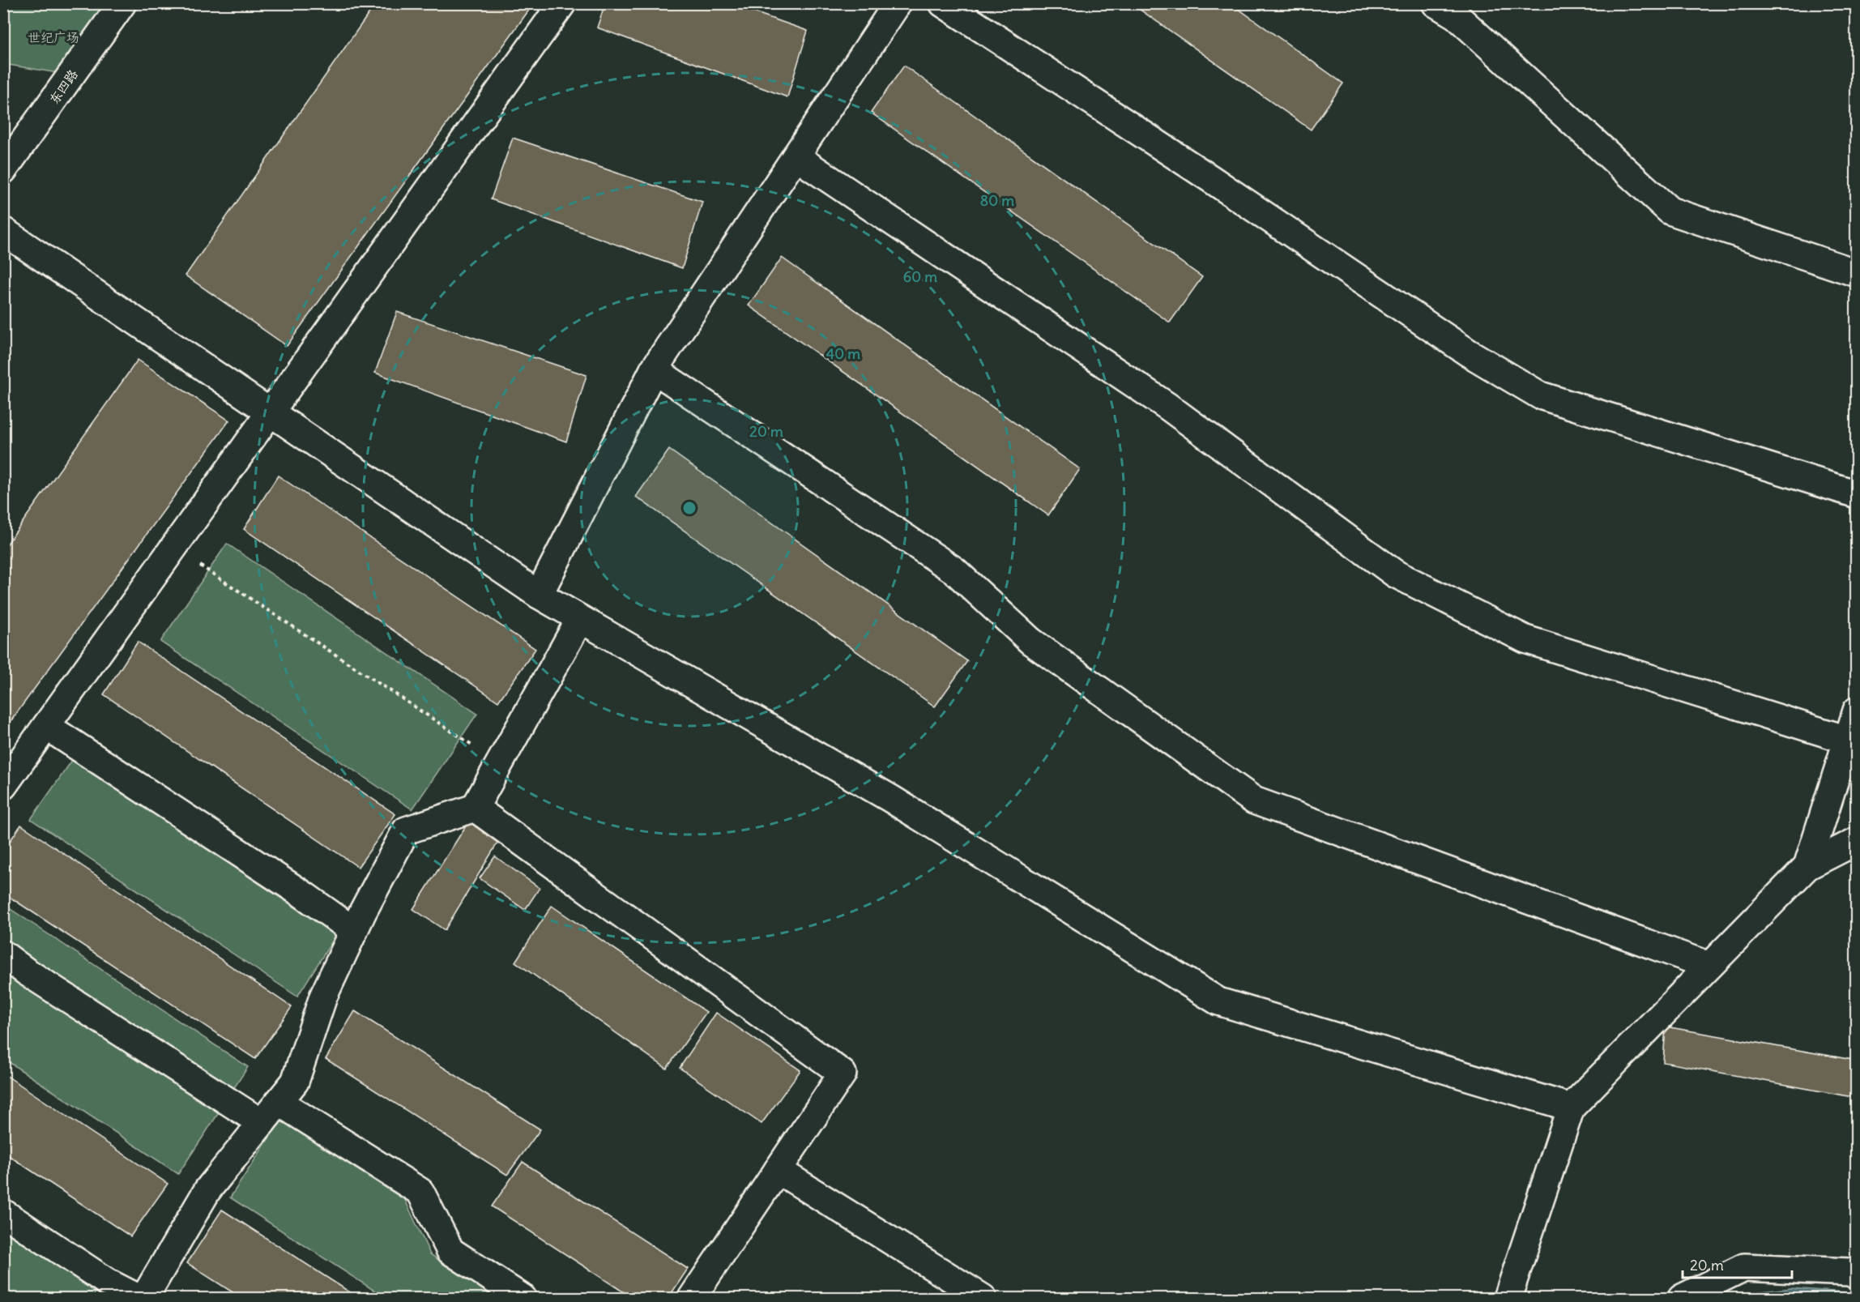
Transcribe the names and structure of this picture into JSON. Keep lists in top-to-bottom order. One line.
{"streets":{"street":["东四路"]},"parks":["世纪广场"],"scale_bar":"20 m","rings":["80 m","60 m","40 m","20 m"]}
